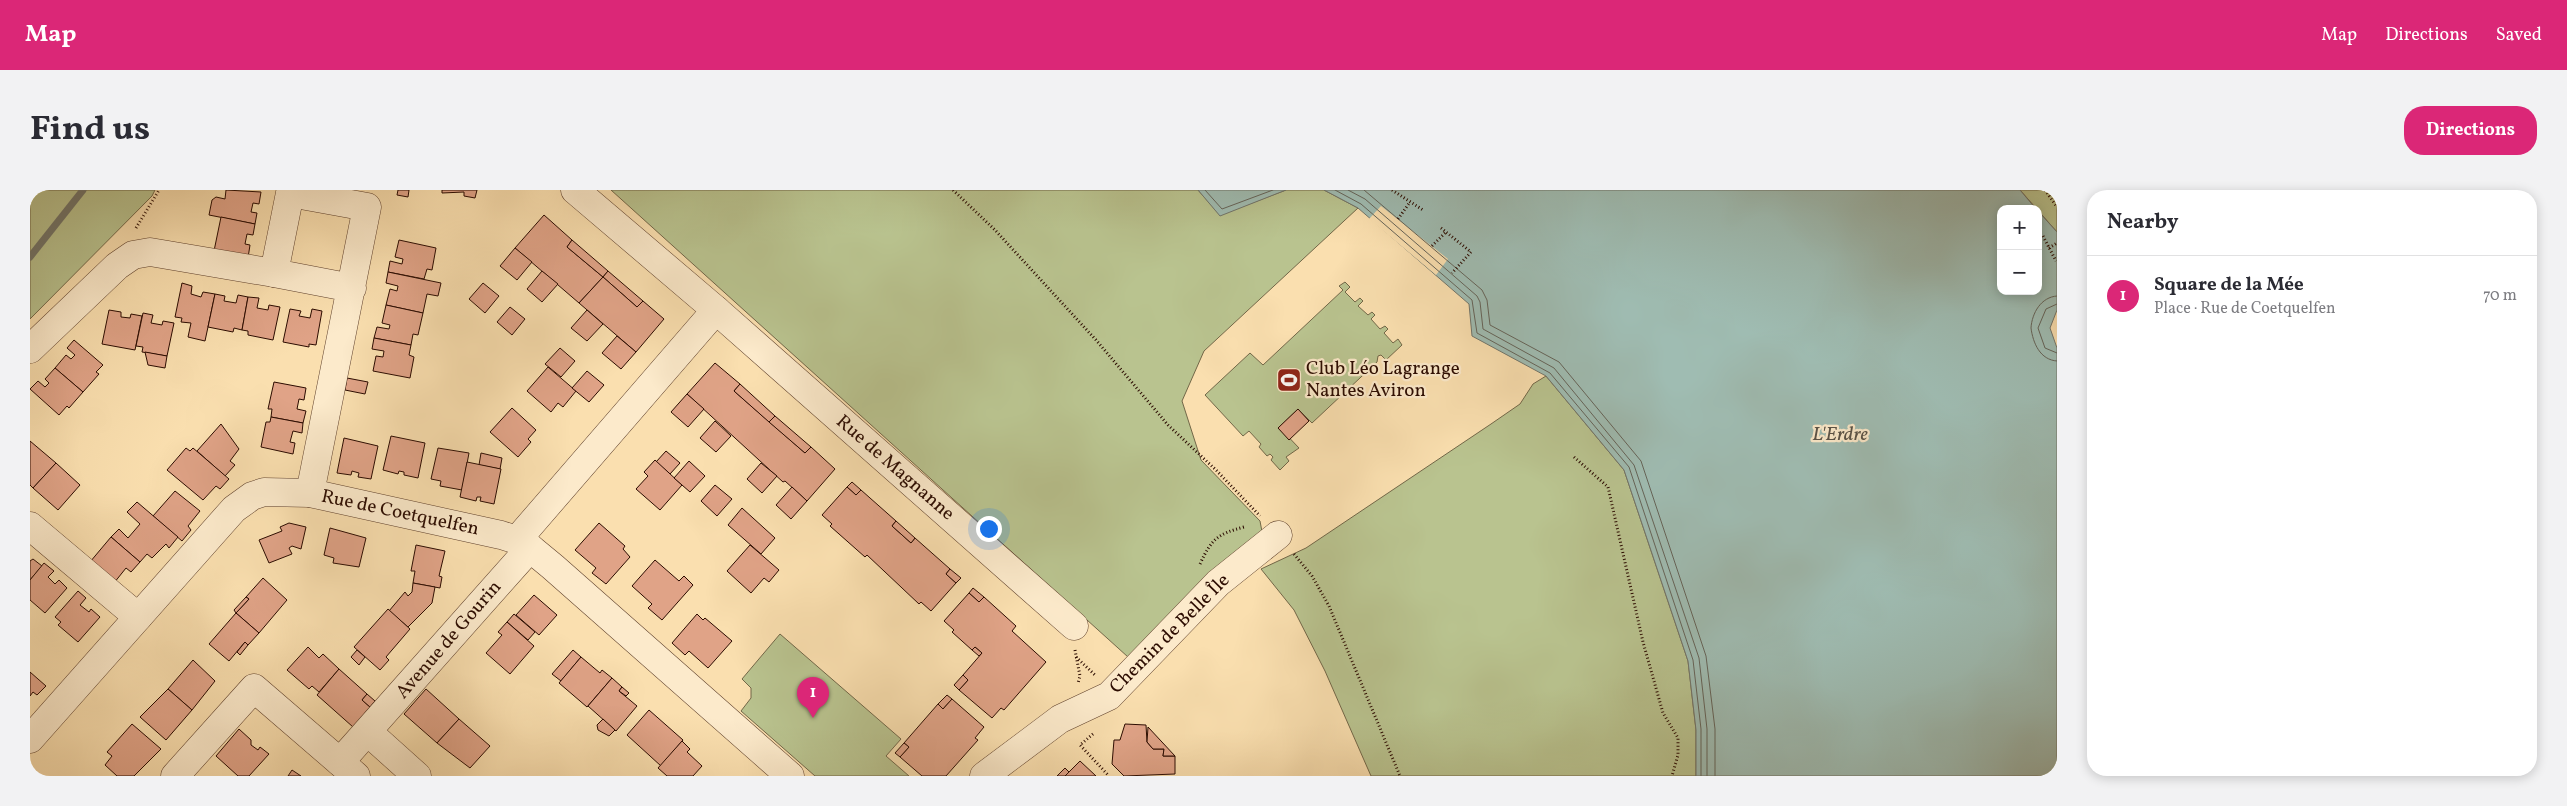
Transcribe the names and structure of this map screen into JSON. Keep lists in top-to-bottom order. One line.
{"streets":{"street":["Rue de Magnanne","Rue de Coetquelfen","Chemin de Belle Île","Avenue de Gourin"]},"crossings":[["Rue de Coetquelfen","Avenue de Gourin"]],"water":["L'Erdre"],"places":{"sports":["Club Léo Lagrange Nantes Aviron"]},"page":{"header":"Map","nav":["Map","Directions","Saved"],"title":"Find us","buttons":"Directions","heading":"Nearby","map_buttons":["+","−"],"list":[{"mark":"1","name":"Square de la Mée","note":"Place · Rue de Coetquelfen","value":"70 m"}],"pins":"1"}}
